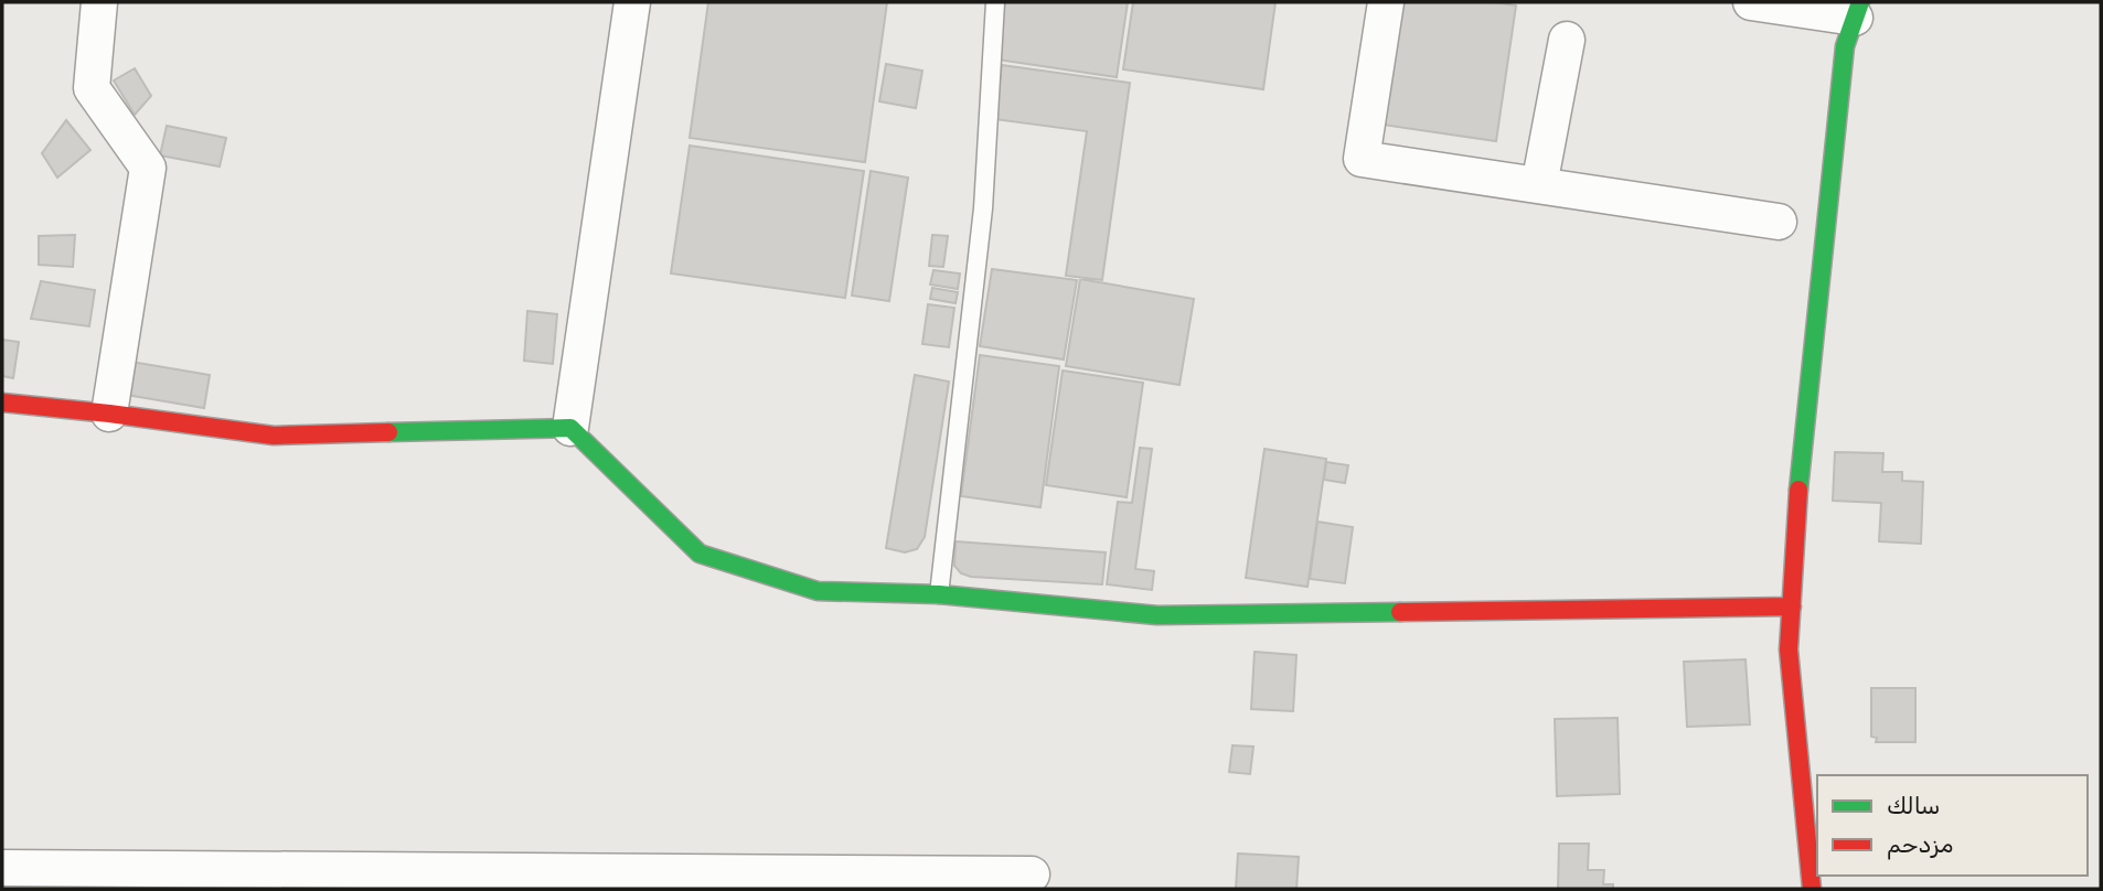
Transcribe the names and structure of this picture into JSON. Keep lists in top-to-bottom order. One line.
{"legend":["سالك","مزدحم"]}
